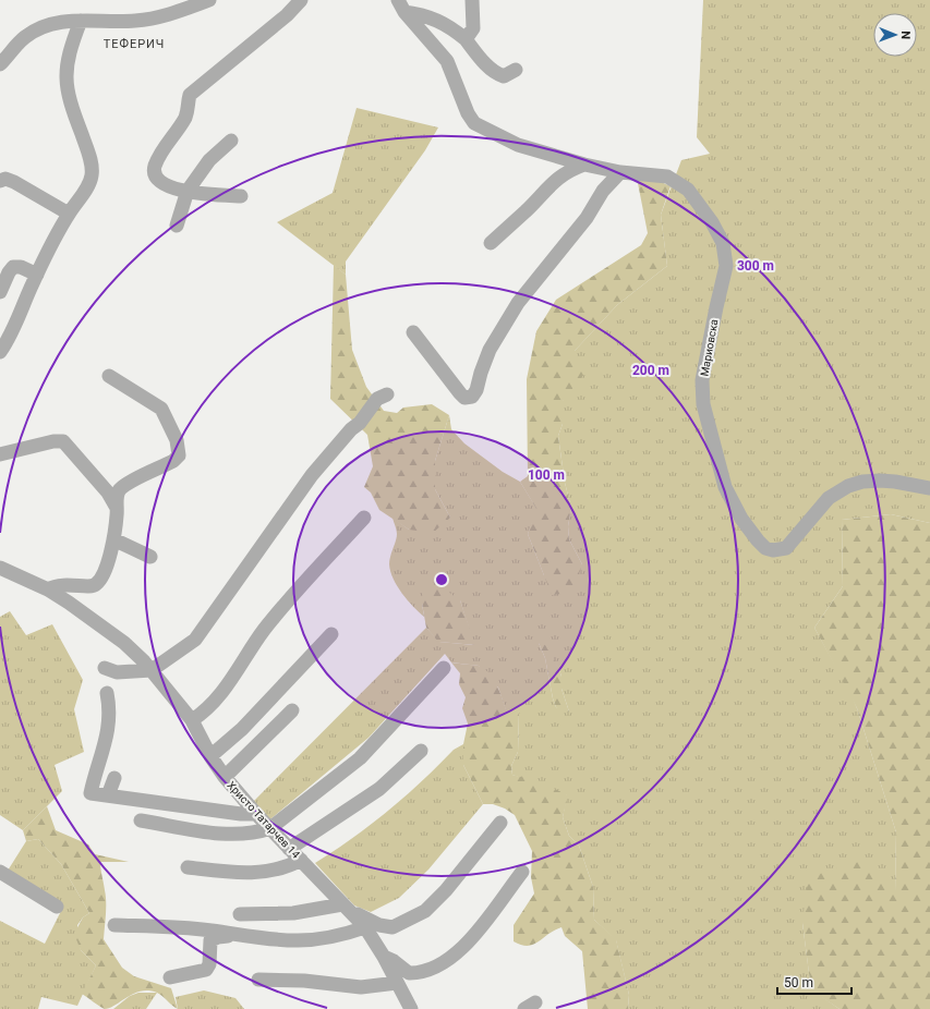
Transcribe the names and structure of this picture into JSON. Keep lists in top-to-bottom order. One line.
{"streets":{"street":["Мариовска","Христо Татарчев 14"]},"districts":["ТЕФЕРИЧ"],"scale_bar":"50 m","north":"right","rings":["300 m","200 m","100 m"]}
